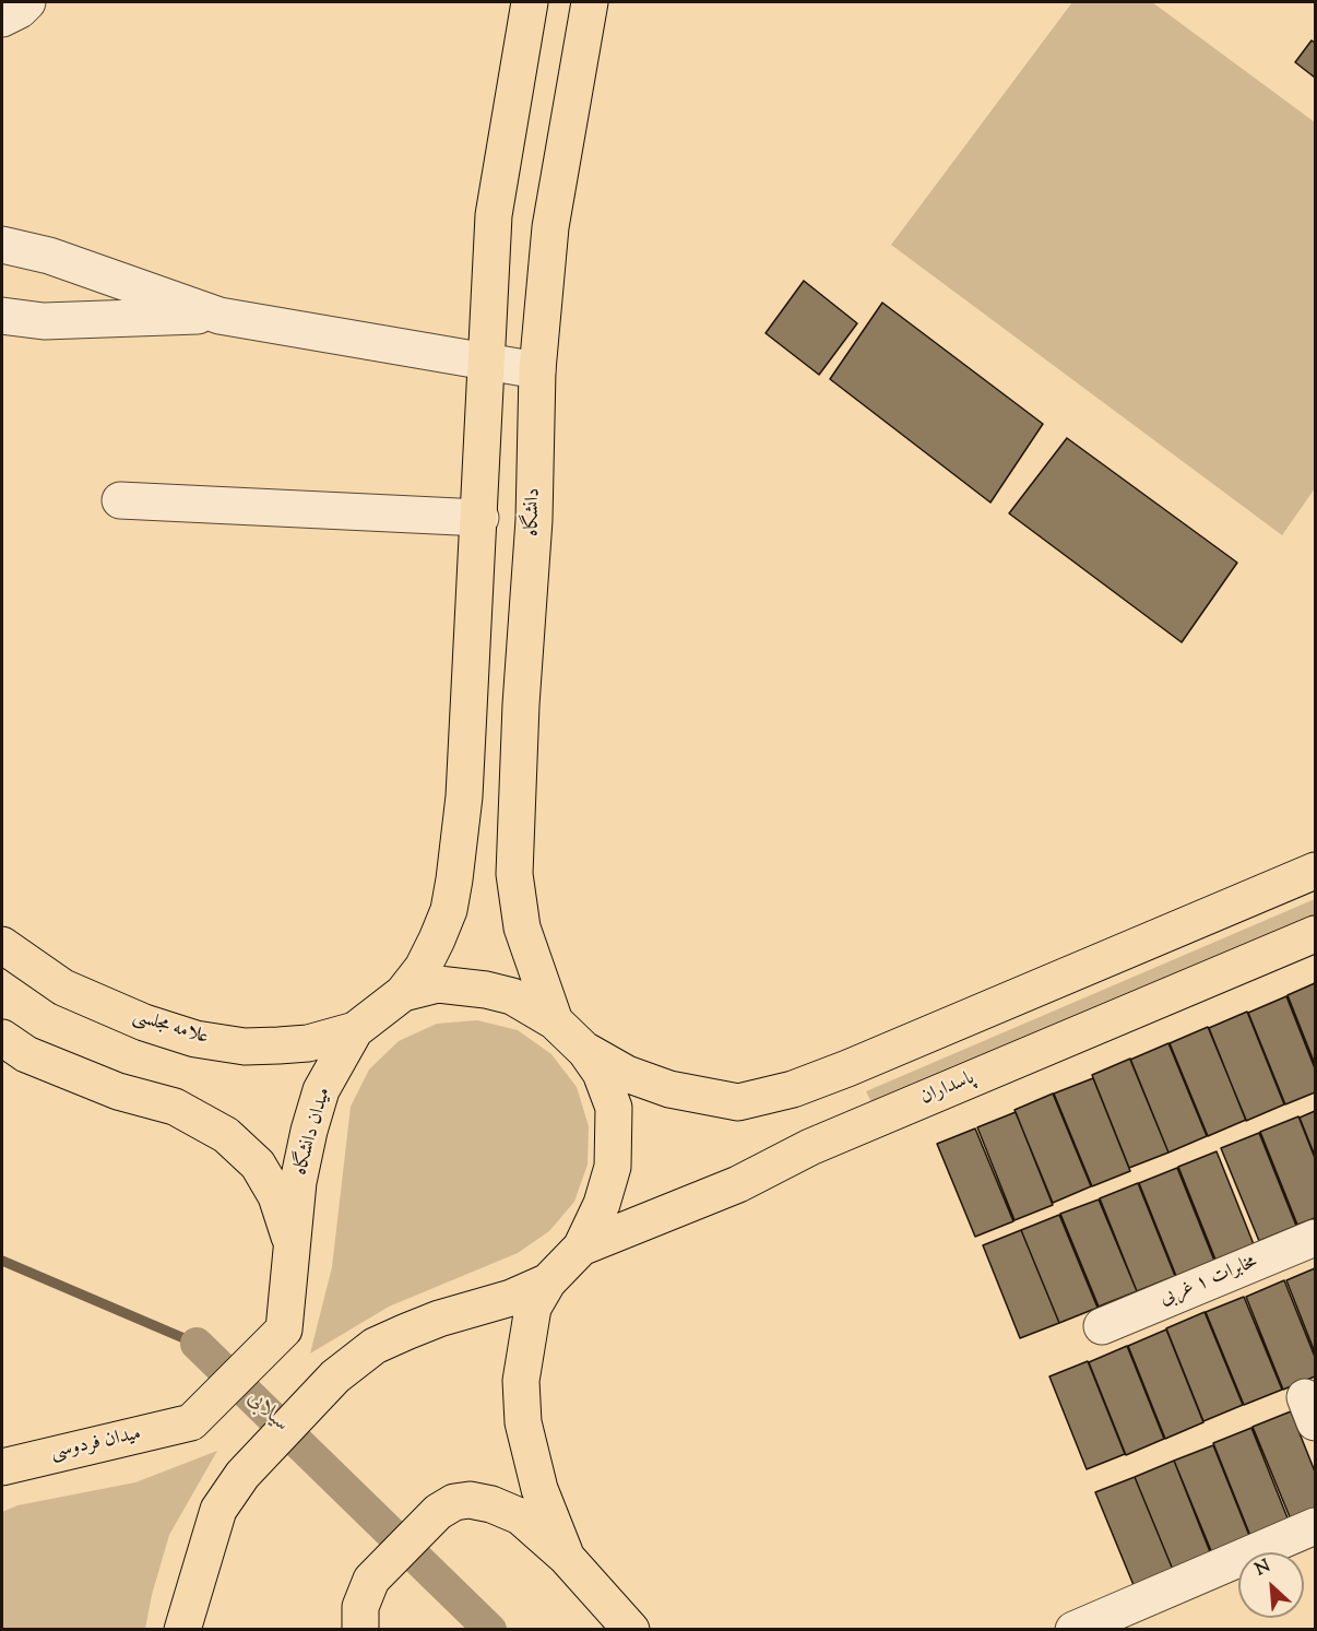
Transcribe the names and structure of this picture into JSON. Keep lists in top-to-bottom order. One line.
{"streets":{"main road":["دانشگاه","علامه مجلسی","پاسداران","میدان دانشگاه","میدان فردوسی"],"street":["مخابرات ۱ غربی"]},"crossings":[["دانشگاه","میدان دانشگاه"],["علامه مجلسی","میدان دانشگاه"],["پاسداران","میدان دانشگاه"],["میدان دانشگاه","میدان فردوسی"]],"water":["سیلابی"],"north":"top left"}
